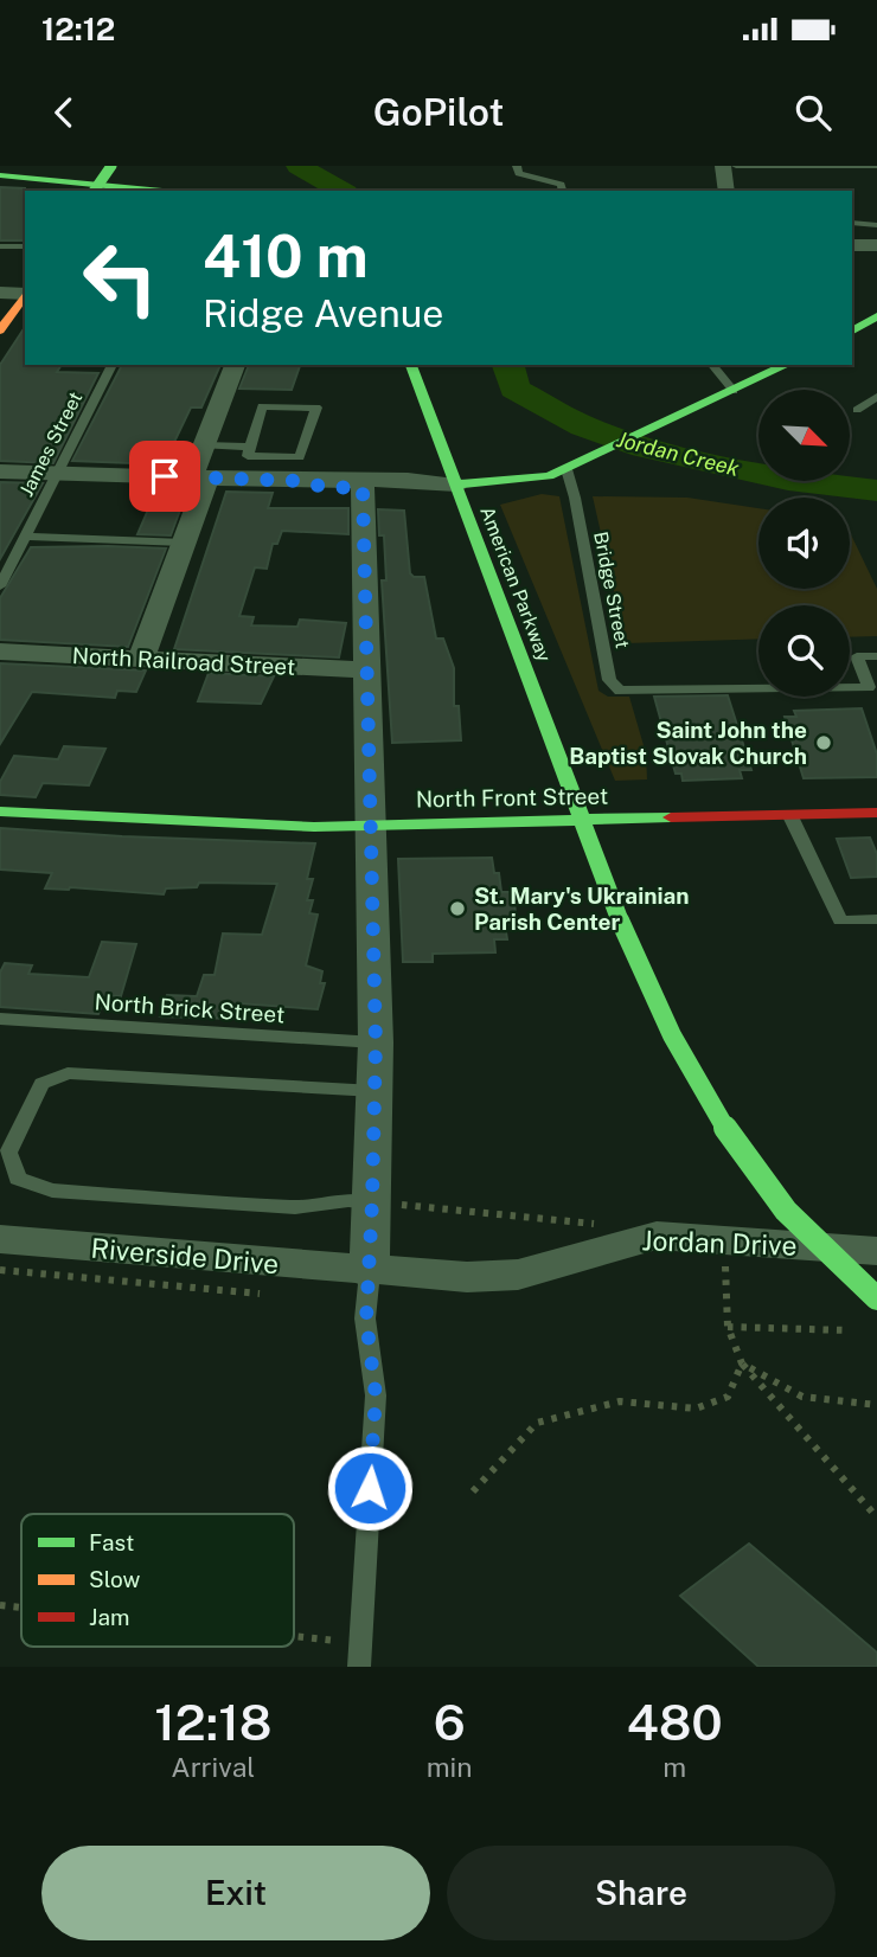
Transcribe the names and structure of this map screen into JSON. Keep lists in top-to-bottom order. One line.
{"streets":{"main road":["American Parkway","North Front Street"],"street":["North Railroad Street","Jordan Drive","Riverside Drive"],"lane":["James Street","Bridge Street","North Brick Street"]},"crossings":[["American Parkway","North Front Street"],["Jordan Drive","Riverside Drive"]],"water":["Jordan Creek"],"places":["Saint John the Baptist Slovak Church","St. Mary's Ukrainian Parish Center"],"legend":["Fast","Slow","Jam"],"north":"bottom right","page":{"status":"12:12","header":"GoPilot","turn":["410 m","Ridge Avenue"],"eta":["12:18","Arrival","6","min","480","m"],"buttons":["Exit","Share"]}}
